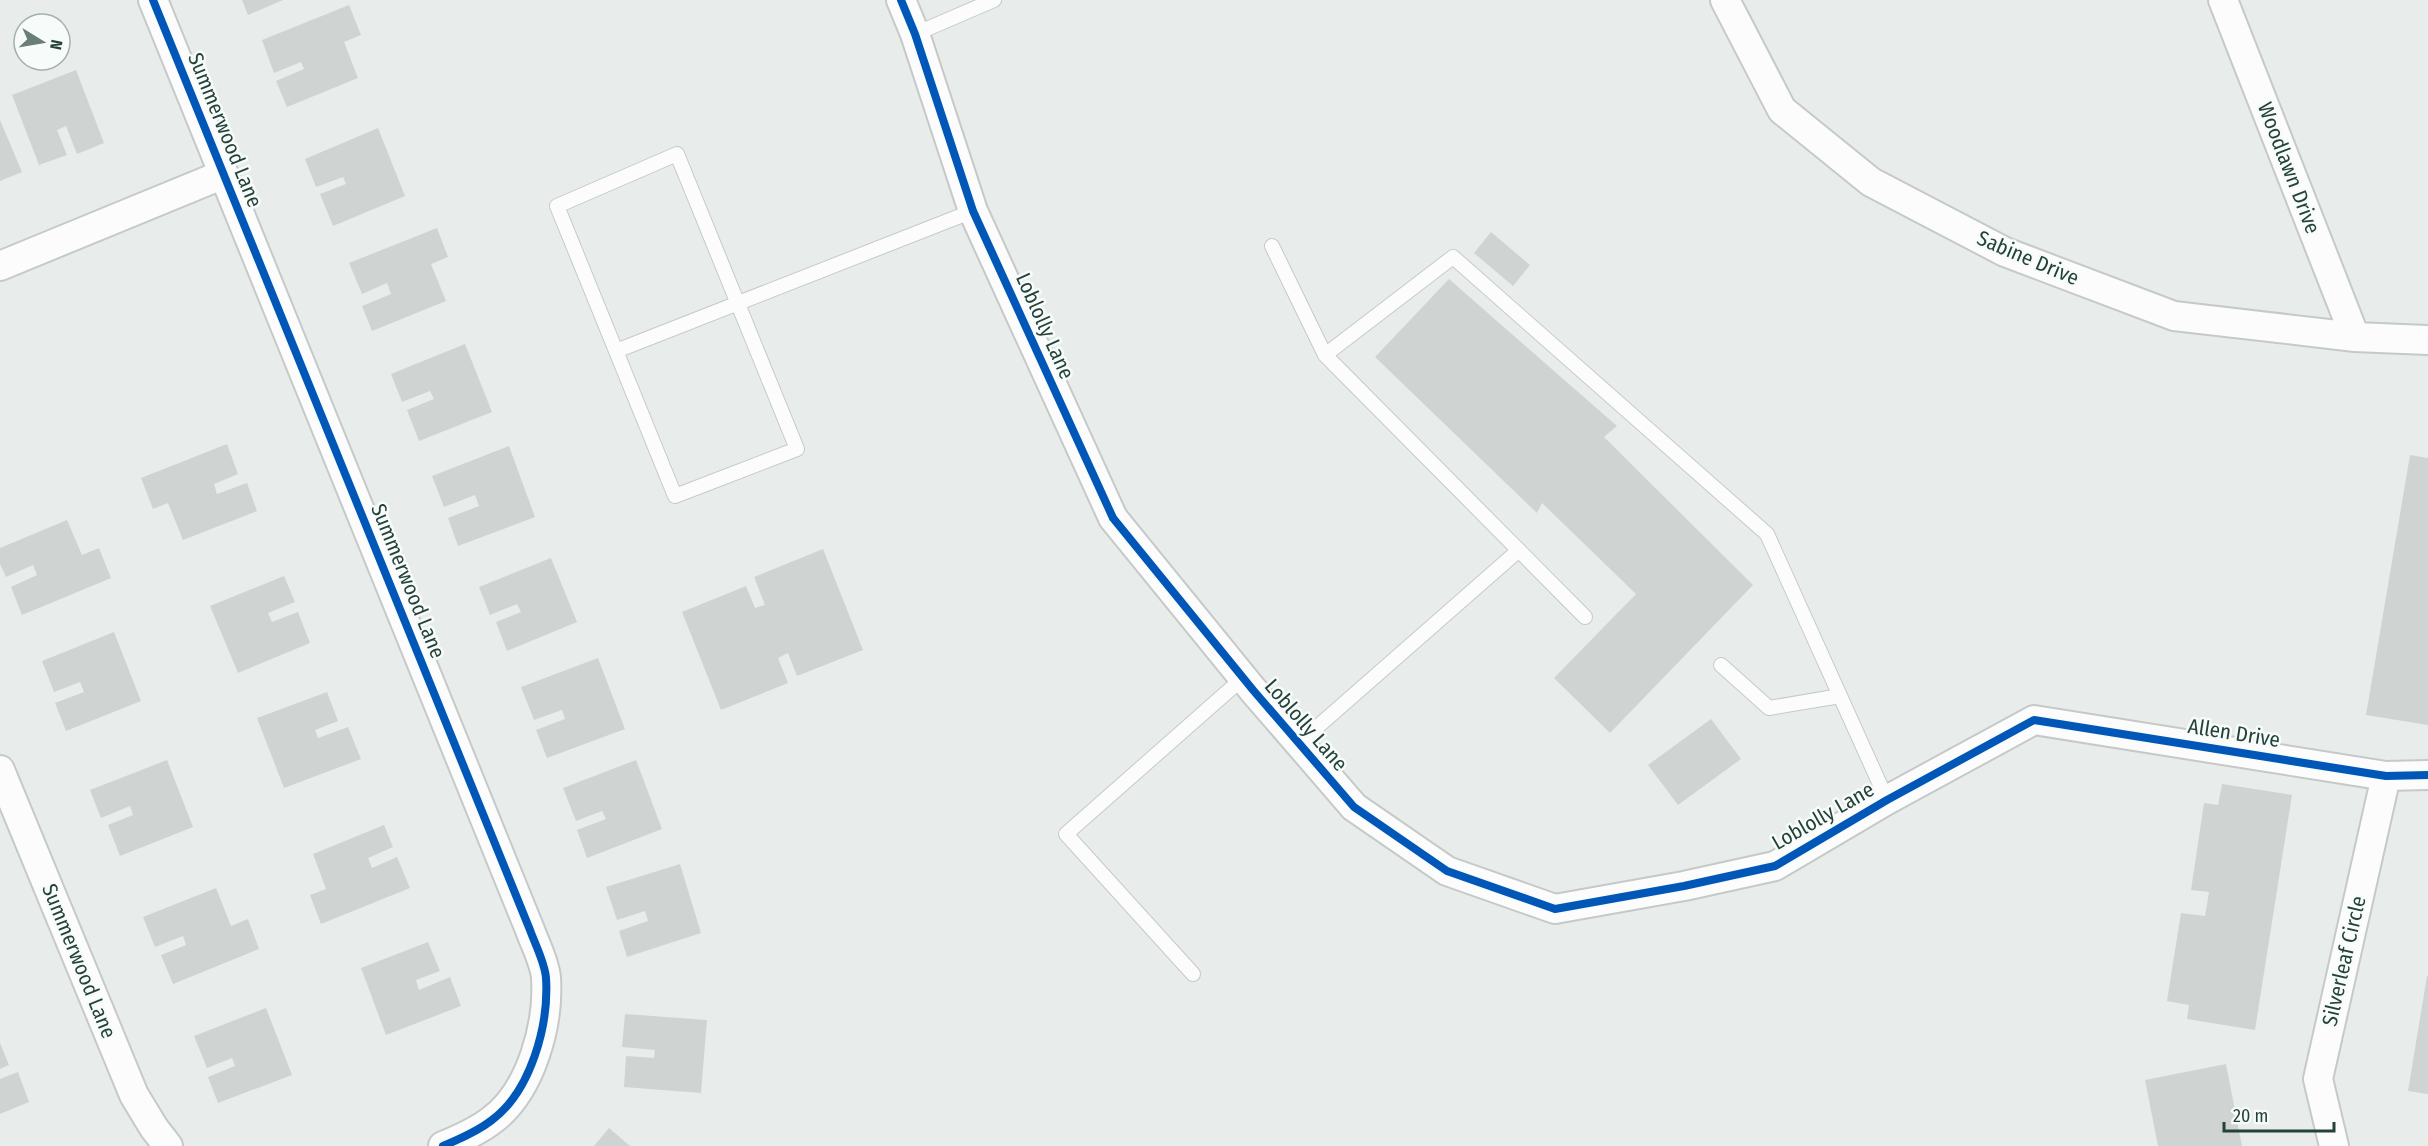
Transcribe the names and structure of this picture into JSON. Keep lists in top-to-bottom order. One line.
{"streets":{"street":["Summerwood Lane","Woodlawn Drive","Sabine Drive","Loblolly Lane","Allen Drive","Silverleaf Circle"]},"crossings":[["Woodlawn Drive","Sabine Drive"],["Loblolly Lane","Allen Drive"],["Allen Drive","Silverleaf Circle"]],"scale_bar":"20 m","north":"right"}
